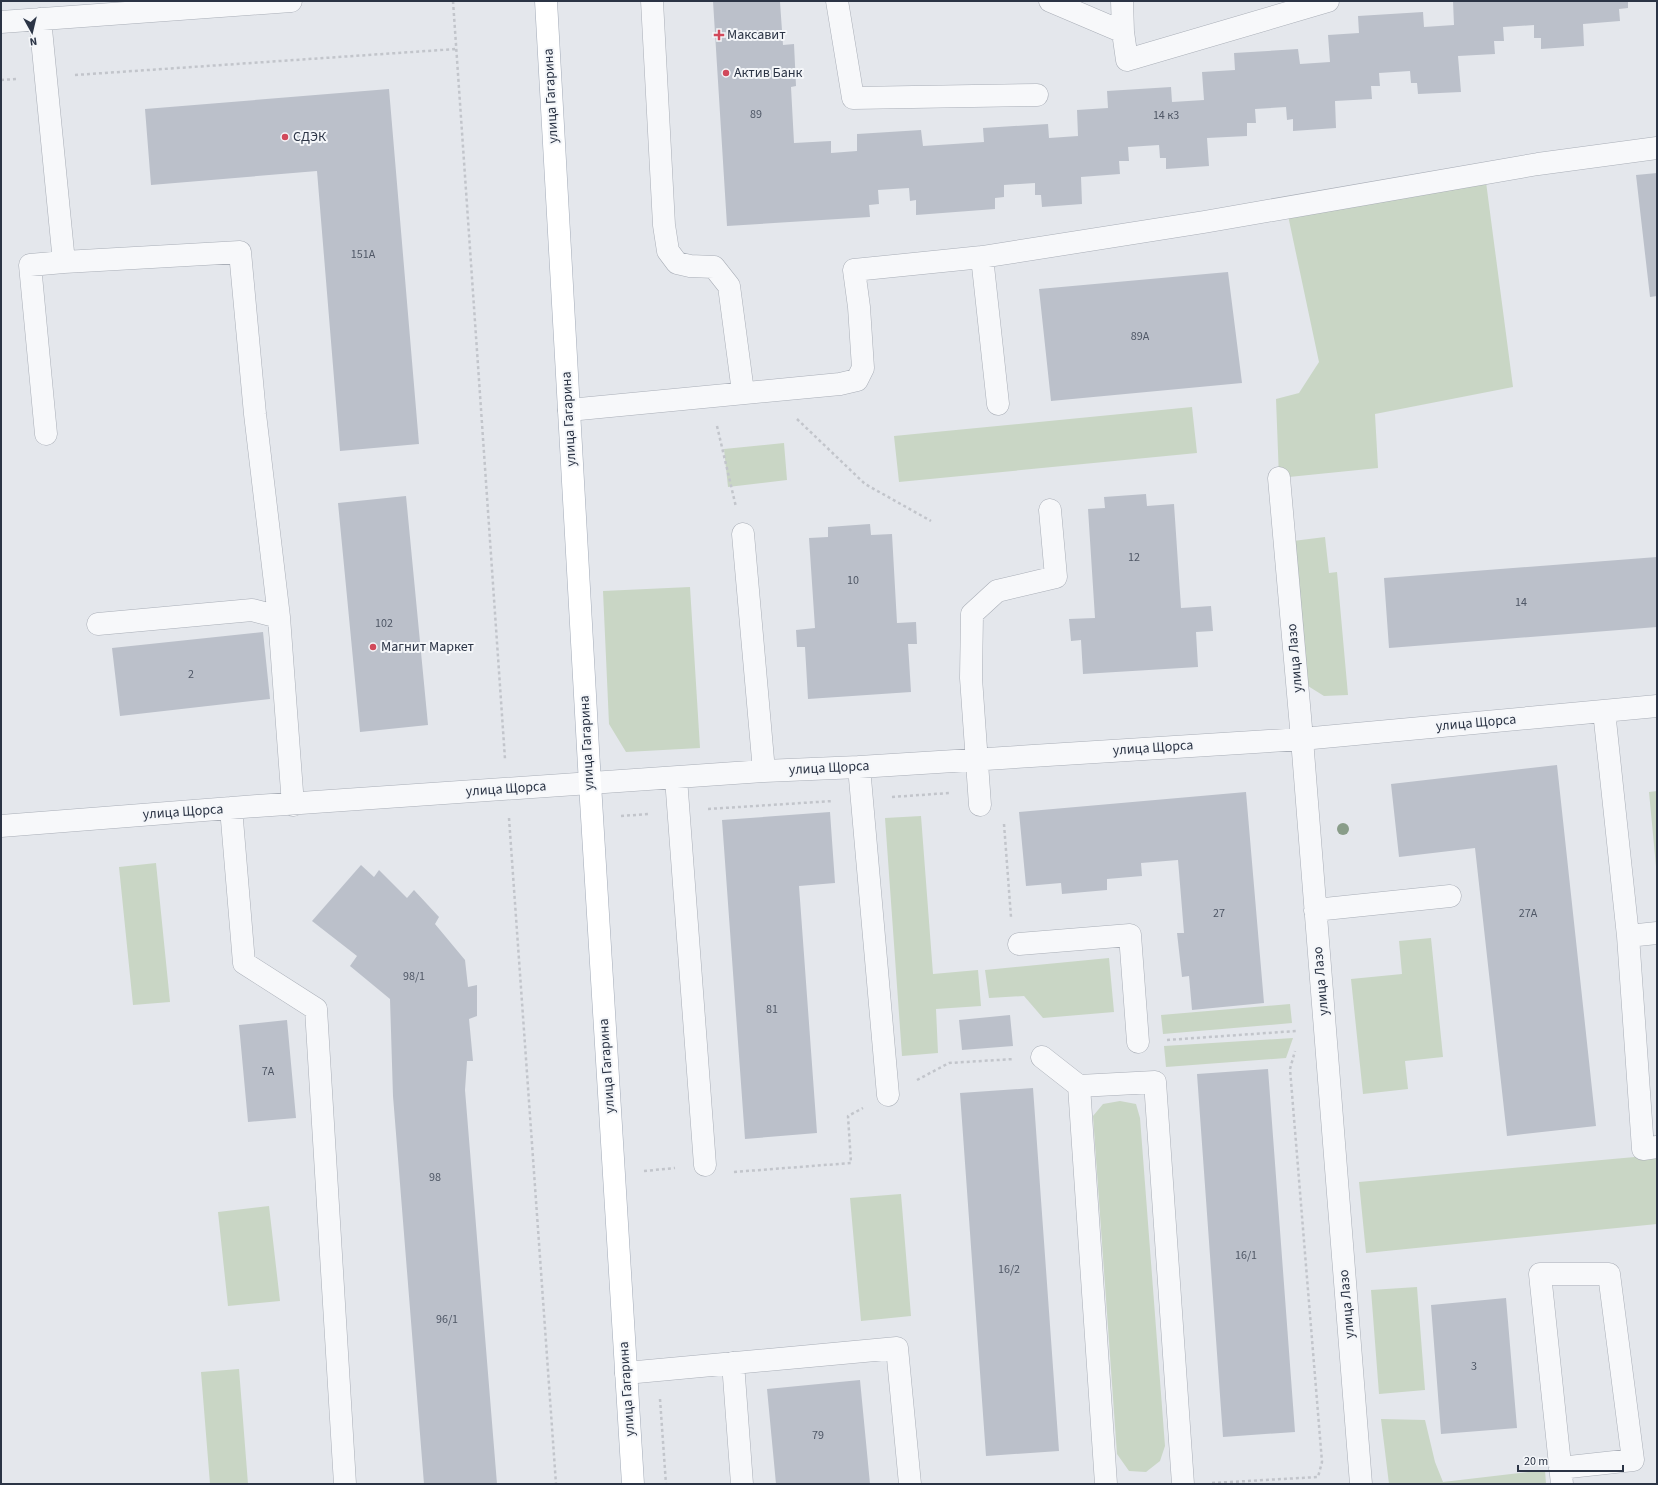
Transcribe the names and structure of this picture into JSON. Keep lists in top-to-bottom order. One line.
{"streets":{"main road":["улица Гагарина"],"street":["улица Лазо","улица Щорса"]},"crossings":[["улица Гагарина","улица Щорса"],["улица Лазо","улица Щорса"]],"places":{"health":["Максавит"],"other":["Актив Банк","СДЭК","Магнит Маркет"]},"house_numbers":["89","14 к3","151А","89А","12","10","14","102","2","27","27А","98/1","81","7А","98","16/1","16/2","96/1","3","79"],"scale_bar":"20 m","north":"bottom"}
